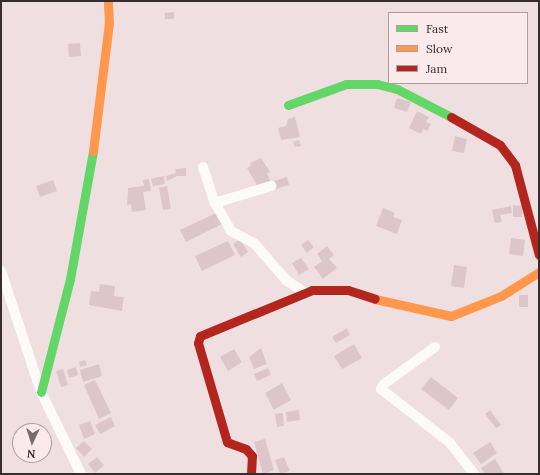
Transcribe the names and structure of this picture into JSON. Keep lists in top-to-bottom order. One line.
{"legend":["Fast","Slow","Jam"],"north":"bottom"}
